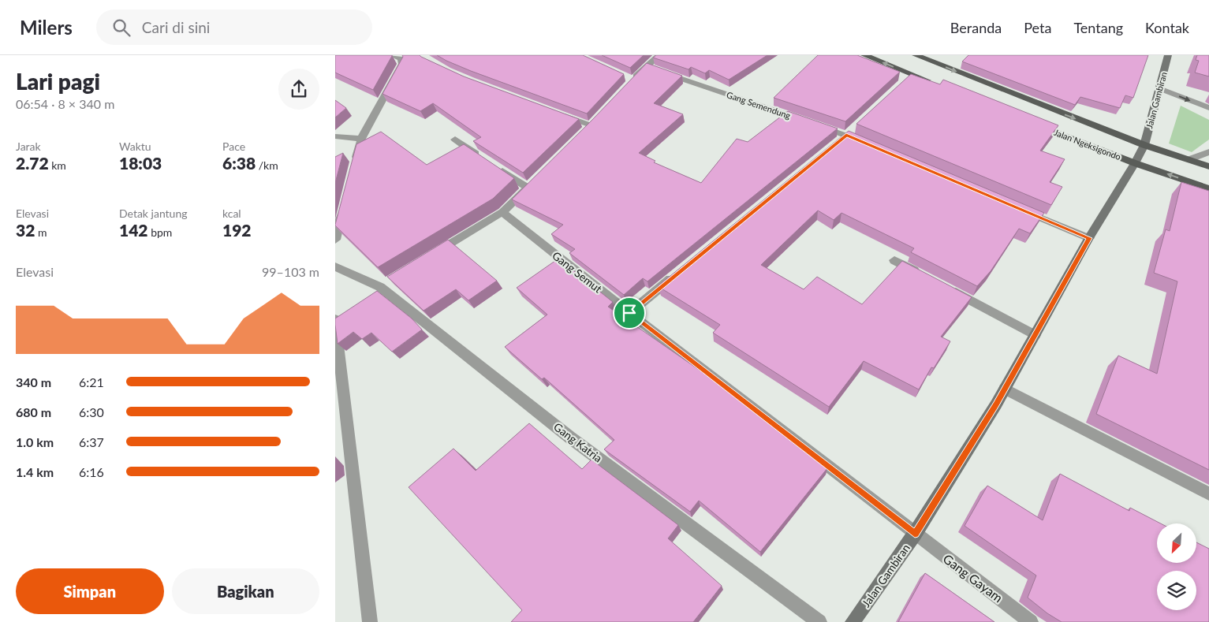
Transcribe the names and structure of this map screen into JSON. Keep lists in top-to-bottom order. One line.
{"streets":{"main road":["Jalan Ngeksigondo"],"street":["Jalan Gambiran","Gang Semendung","Gang Semut","Gang Katria","Gang Gayam"]},"crossings":[["Jalan Gambiran","Jalan Ngeksigondo"],["Jalan Gambiran","Gang Semut"],["Jalan Gambiran","Gang Gayam"],["Gang Semut","Gang Gayam"]],"north":"bottom left","page":{"header":"Milers","search":"Cari di sini","nav":["Beranda","Peta","Tentang","Kontak"],"heading":["Lari pagi","06:54 · 8 × 340 m"],"stats":[["Jarak","2.72 km"],["Waktu","18:03"],["Pace","6:38 /km"],["Elevasi","32 m"],["Detak jantung","142 bpm"],["kcal","192"]],"chart":["Elevasi","99–103 m"],"list":[{"name":"340 m","note":"6:21"},{"name":"680 m","note":"6:30"},{"name":"1.0 km","note":"6:37"},{"name":"1.4 km","note":"6:16"}],"buttons":["Simpan","Bagikan"]}}
